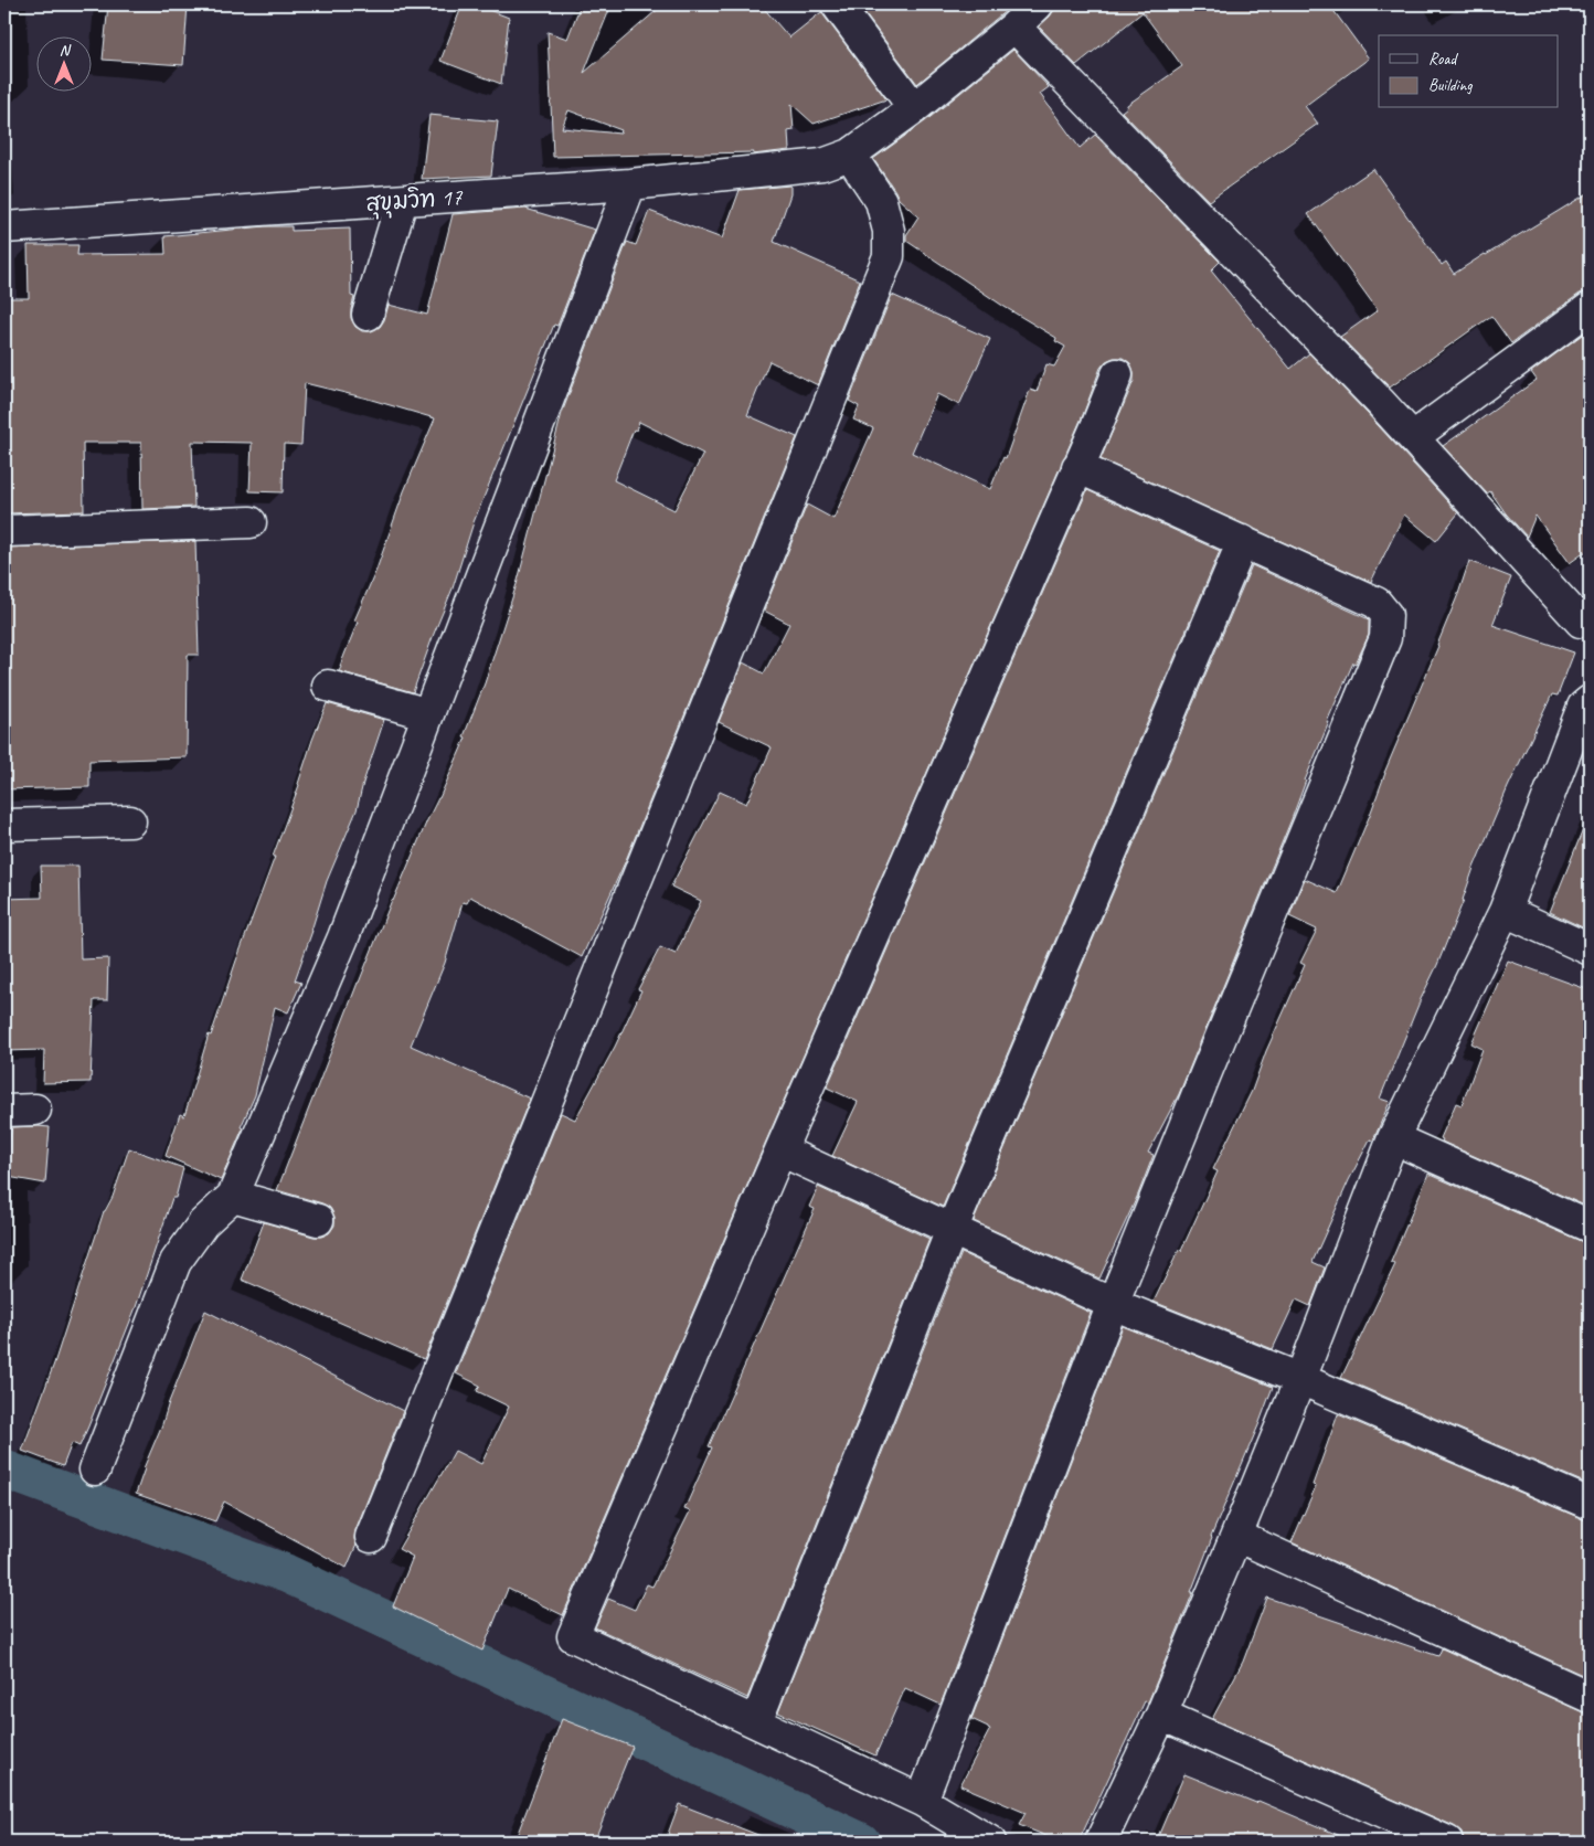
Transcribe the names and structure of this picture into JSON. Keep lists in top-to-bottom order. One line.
{"streets":{"street":["สุขุมวิท 17"]},"legend":["Road","Building"],"north":"top"}
